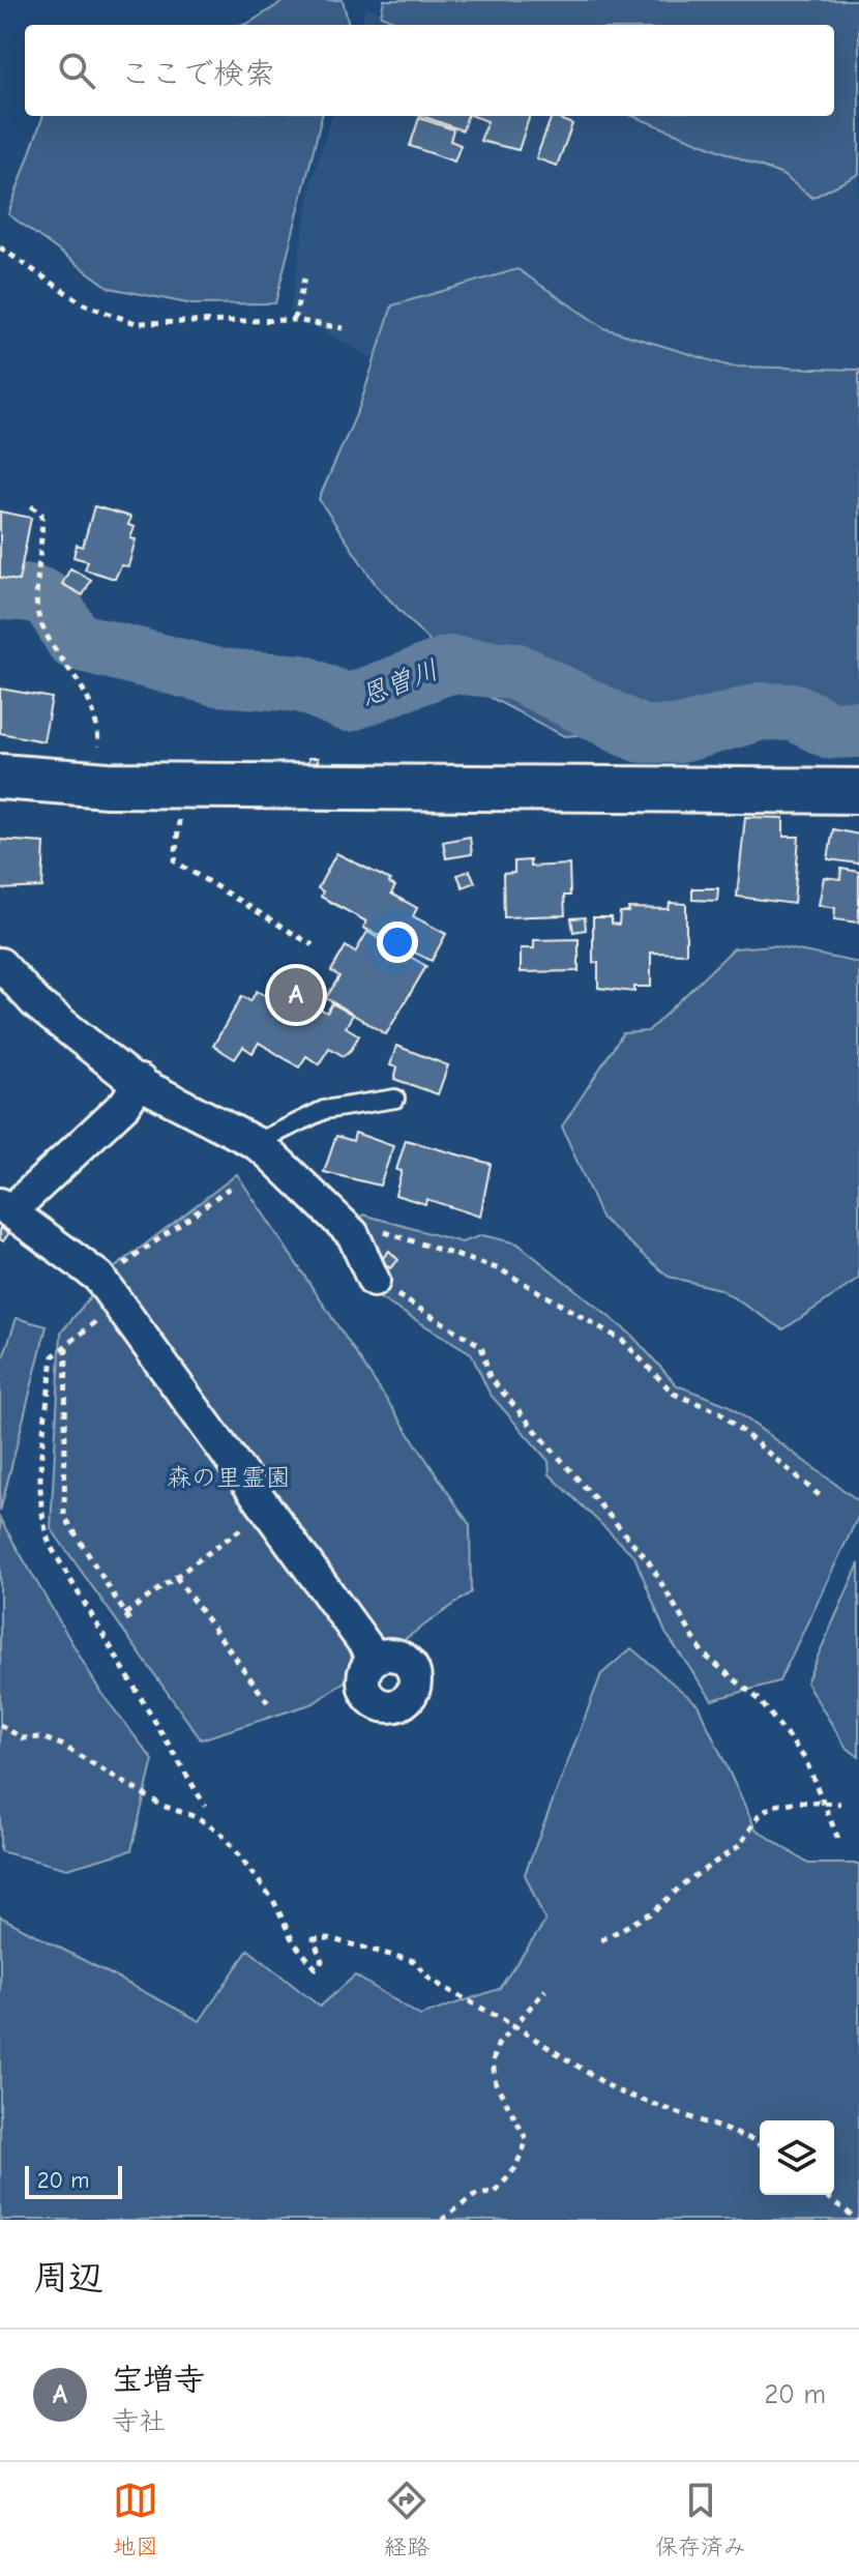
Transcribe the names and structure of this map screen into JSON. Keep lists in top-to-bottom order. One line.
{"water":["恩曽川"],"parks":["森の里霊園"],"scale_bar":"20 m","page":{"search":"ここで検索","pins":"A","scale":"20 m","heading":"周辺","list":[{"mark":"A","name":"宝増寺","note":"寺社","value":"20 m"}],"nav":["地図","経路","保存済み"]}}
